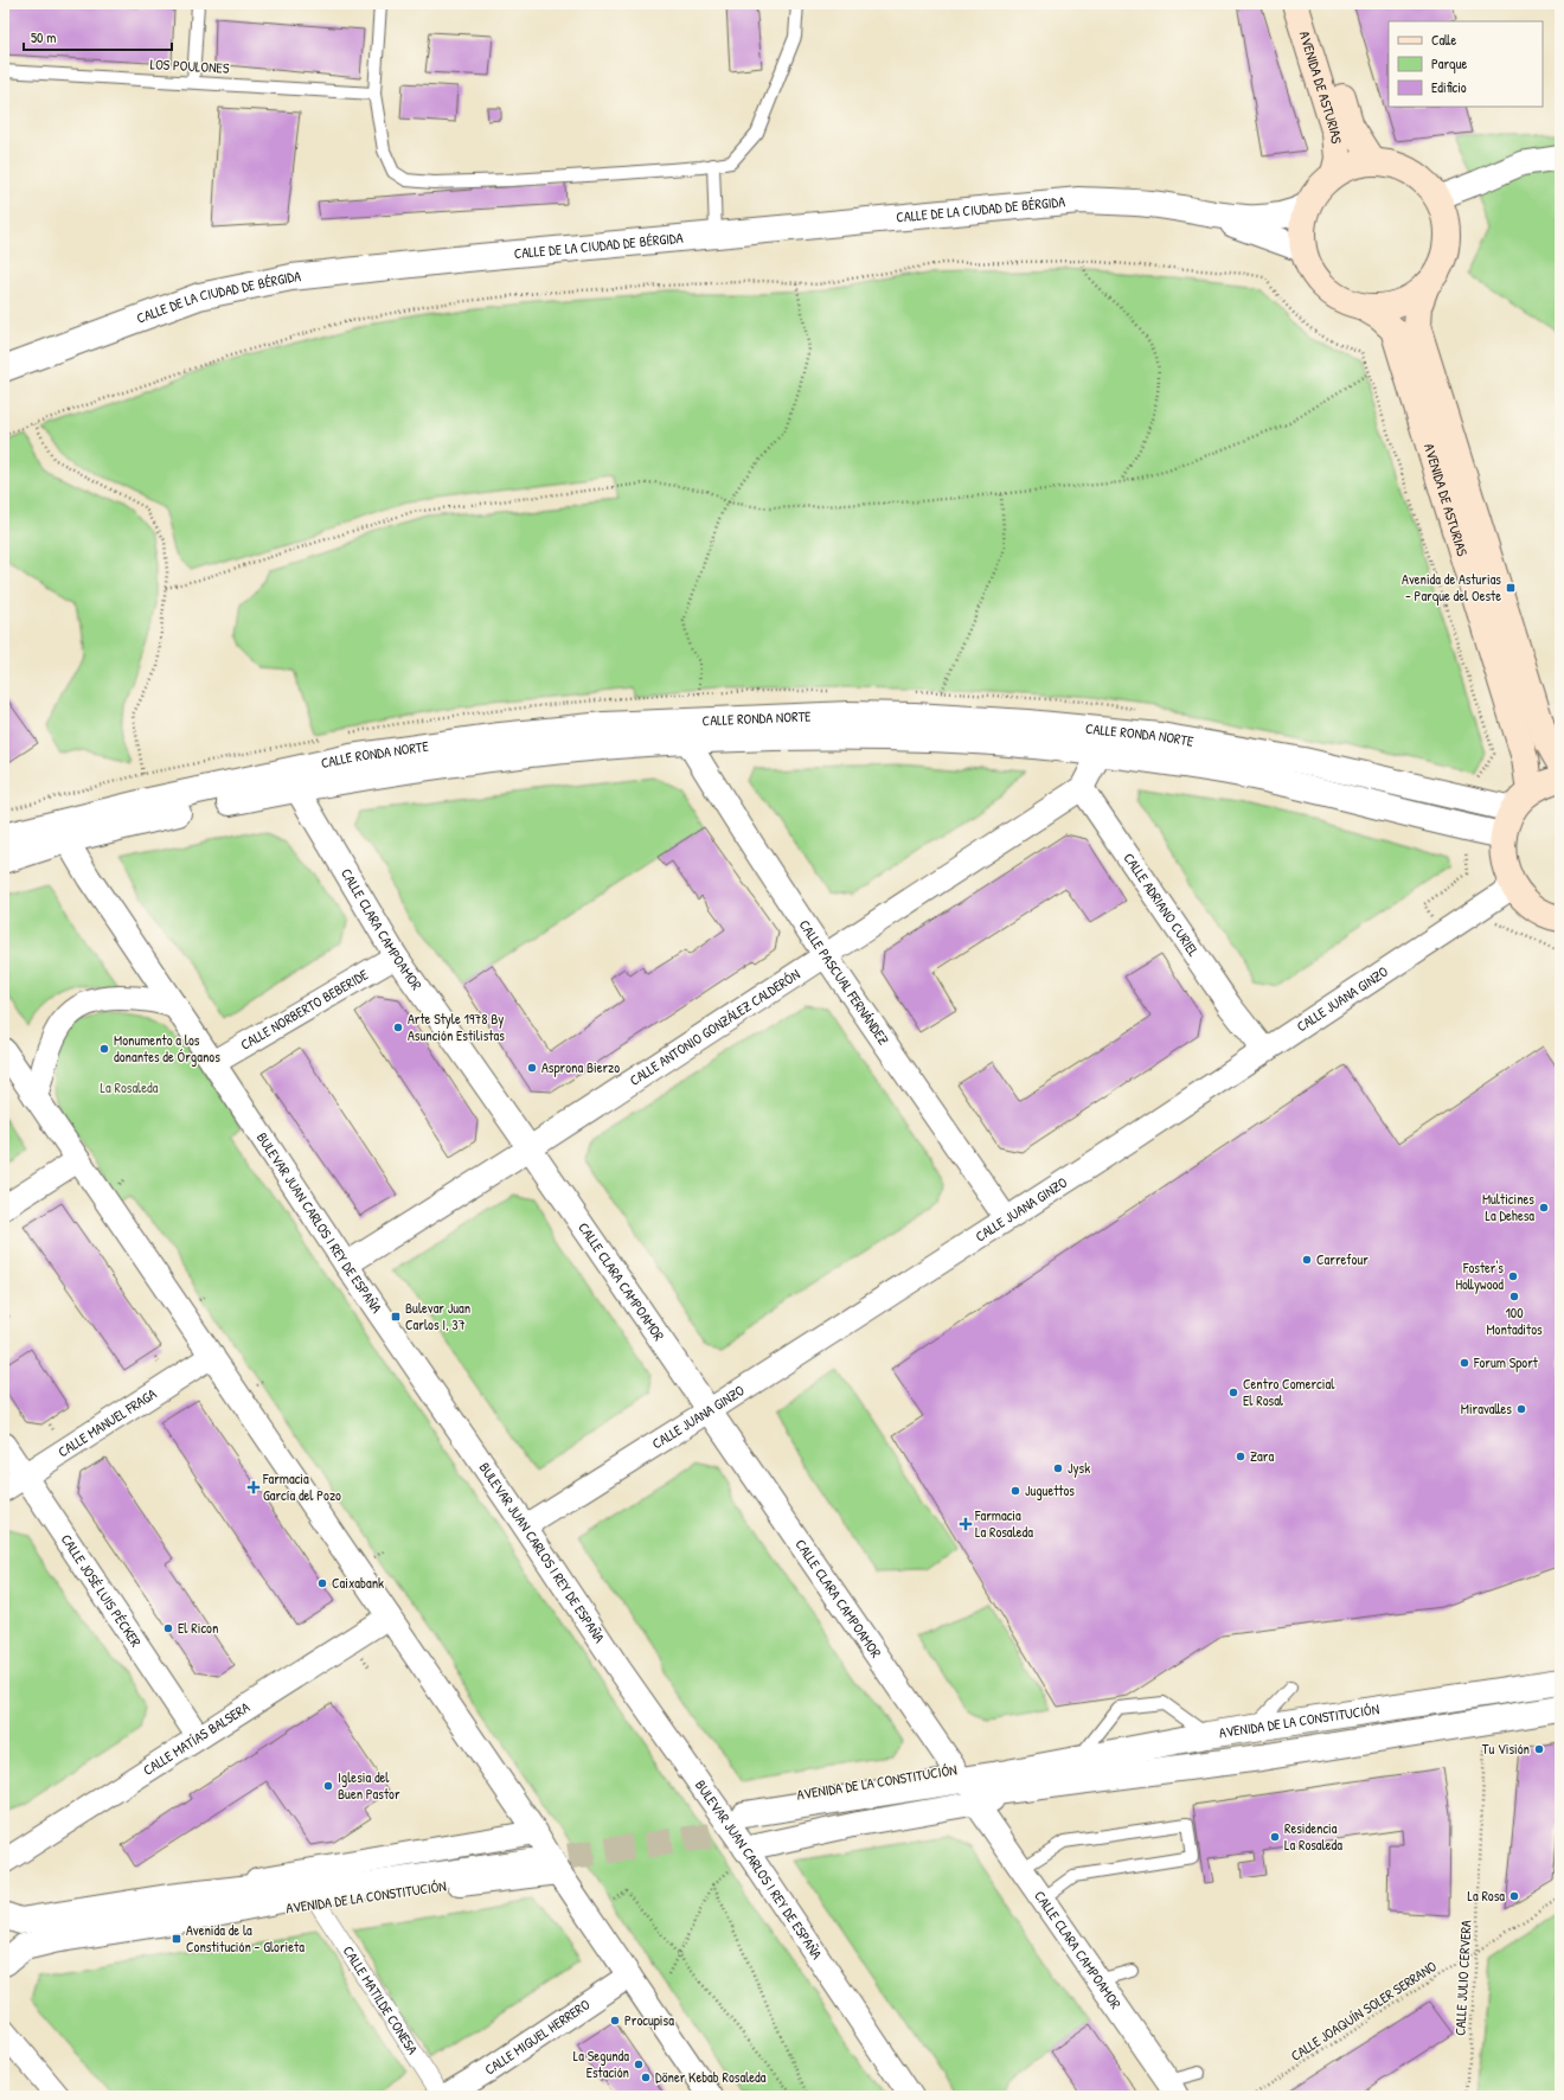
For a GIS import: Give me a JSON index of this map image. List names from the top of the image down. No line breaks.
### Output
{"streets":{"main road":["AVENIDA DE ASTURIAS"],"street":["CALLE DE LA CIUDAD DE BÉRGIDA","CALLE RONDA NORTE","CALLE ADRIANO CURIEL","CALLE CLARA CAMPOAMOR","CALLE PASCUAL FERNÁNDEZ","CALLE JUANA GINZO","CALLE NORBERTO BEBERIDE","CALLE ANTONIO GONZÁLEZ CALDERÓN","BULEVAR JUAN CARLOS I REY DE ESPAÑA","CALLE MANUEL FRAGA","CALLE JOSÉ LUIS PÉCKER","AVENIDA DE LA CONSTITUCIÓN","CALLE MATÍAS BALSERA","CALLE MATILDE CONESA","CALLE MIGUEL HERRERO"],"lane":["LOS POULONES"],"path":["CALLE JULIO CERVERA","CALLE JOAQUÍN SOLER SERRANO"]},"crossings":[["AVENIDA DE ASTURIAS","CALLE DE LA CIUDAD DE BÉRGIDA"],["AVENIDA DE ASTURIAS","CALLE RONDA NORTE"],["CALLE RONDA NORTE","CALLE CLARA CAMPOAMOR"],["CALLE RONDA NORTE","CALLE PASCUAL FERNÁNDEZ"],["CALLE RONDA NORTE","BULEVAR JUAN CARLOS I REY DE ESPAÑA"],["CALLE ADRIANO CURIEL","CALLE JUANA GINZO"],["CALLE ADRIANO CURIEL","CALLE ANTONIO GONZÁLEZ CALDERÓN"],["CALLE CLARA CAMPOAMOR","CALLE JUANA GINZO"],["CALLE CLARA CAMPOAMOR","CALLE NORBERTO BEBERIDE"],["CALLE CLARA CAMPOAMOR","CALLE ANTONIO GONZÁLEZ CALDERÓN"],["CALLE CLARA CAMPOAMOR","AVENIDA DE LA CONSTITUCIÓN"],["CALLE PASCUAL FERNÁNDEZ","CALLE JUANA GINZO"],["CALLE PASCUAL FERNÁNDEZ","CALLE ANTONIO GONZÁLEZ CALDERÓN"],["CALLE JUANA GINZO","BULEVAR JUAN CARLOS I REY DE ESPAÑA"],["CALLE NORBERTO BEBERIDE","BULEVAR JUAN CARLOS I REY DE ESPAÑA"],["CALLE ANTONIO GONZÁLEZ CALDERÓN","BULEVAR JUAN CARLOS I REY DE ESPAÑA"],["BULEVAR JUAN CARLOS I REY DE ESPAÑA","AVENIDA DE LA CONSTITUCIÓN"],["CALLE MANUEL FRAGA","CALLE JOSÉ LUIS PÉCKER"],["CALLE JOSÉ LUIS PÉCKER","CALLE MATÍAS BALSERA"],["AVENIDA DE LA CONSTITUCIÓN","CALLE JULIO CERVERA"],["AVENIDA DE LA CONSTITUCIÓN","CALLE MATILDE CONESA"],["CALLE JULIO CERVERA","CALLE JOAQUÍN SOLER SERRANO"],["CALLE MATILDE CONESA","CALLE MIGUEL HERRERO"]],"parks":["La Rosaleda"],"places":{"transit":["Avenida de Asturias - Parque del Oeste","Bulevar Juan Carlos I, 37","Avenida de la Constitución - Glorieta"],"other":["Arte Style 1978 By Asunción Estilistas","Monumento a los donantes de Órganos","Asprona Bierzo","Multicines La Dehesa","Carrefour","Foster's Hollywood","100 Montaditos","Forum Sport","Centro Comercial El Rosal","Miravalles","Zara","Jysk","Juguettos","Caixabank","El Ricon","Tu Visión","Iglesia del Buen Pastor","Residencia La Rosaleda","La Rosa","Procupisa","La Segunda Estación","Döner Kebab Rosaleda"],"health":["Farmacia García del Pozo","Farmacia La Rosaleda"]},"legend":["Calle","Parque","Edificio"],"scale_bar":"50 m"}
